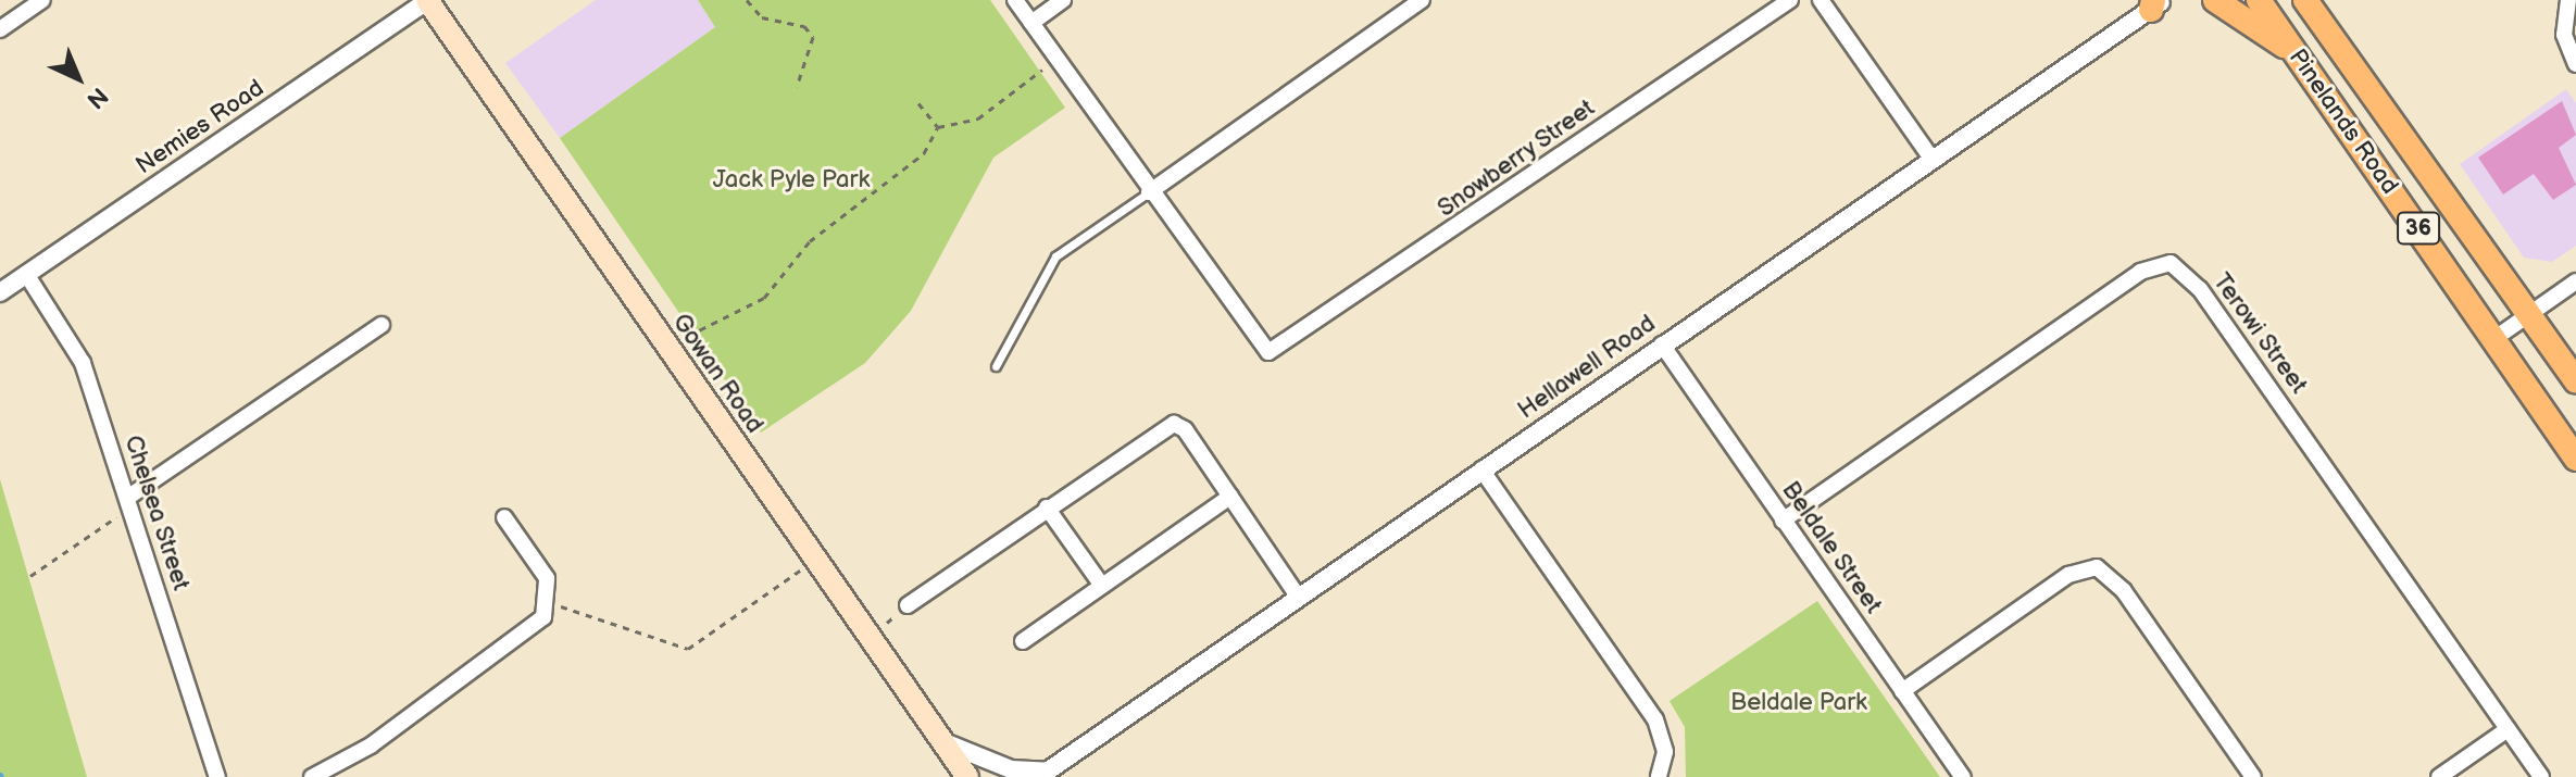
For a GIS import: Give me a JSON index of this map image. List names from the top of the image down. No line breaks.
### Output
{"streets":{"main road":["Pinelands Road","36","Gowan Road"],"street":["Nemies Road","Snowberry Street","Terowi Street","Hellawell Road","Chelsea Street","Beldale Street"]},"crossings":[["Nemies Road","Gowan Road"],["Nemies Road","Chelsea Street"],["Terowi Street","Beldale Street"],["Hellawell Road","Beldale Street"]],"parks":["Jack Pyle Park","Beldale Park"],"north":"bottom right"}
